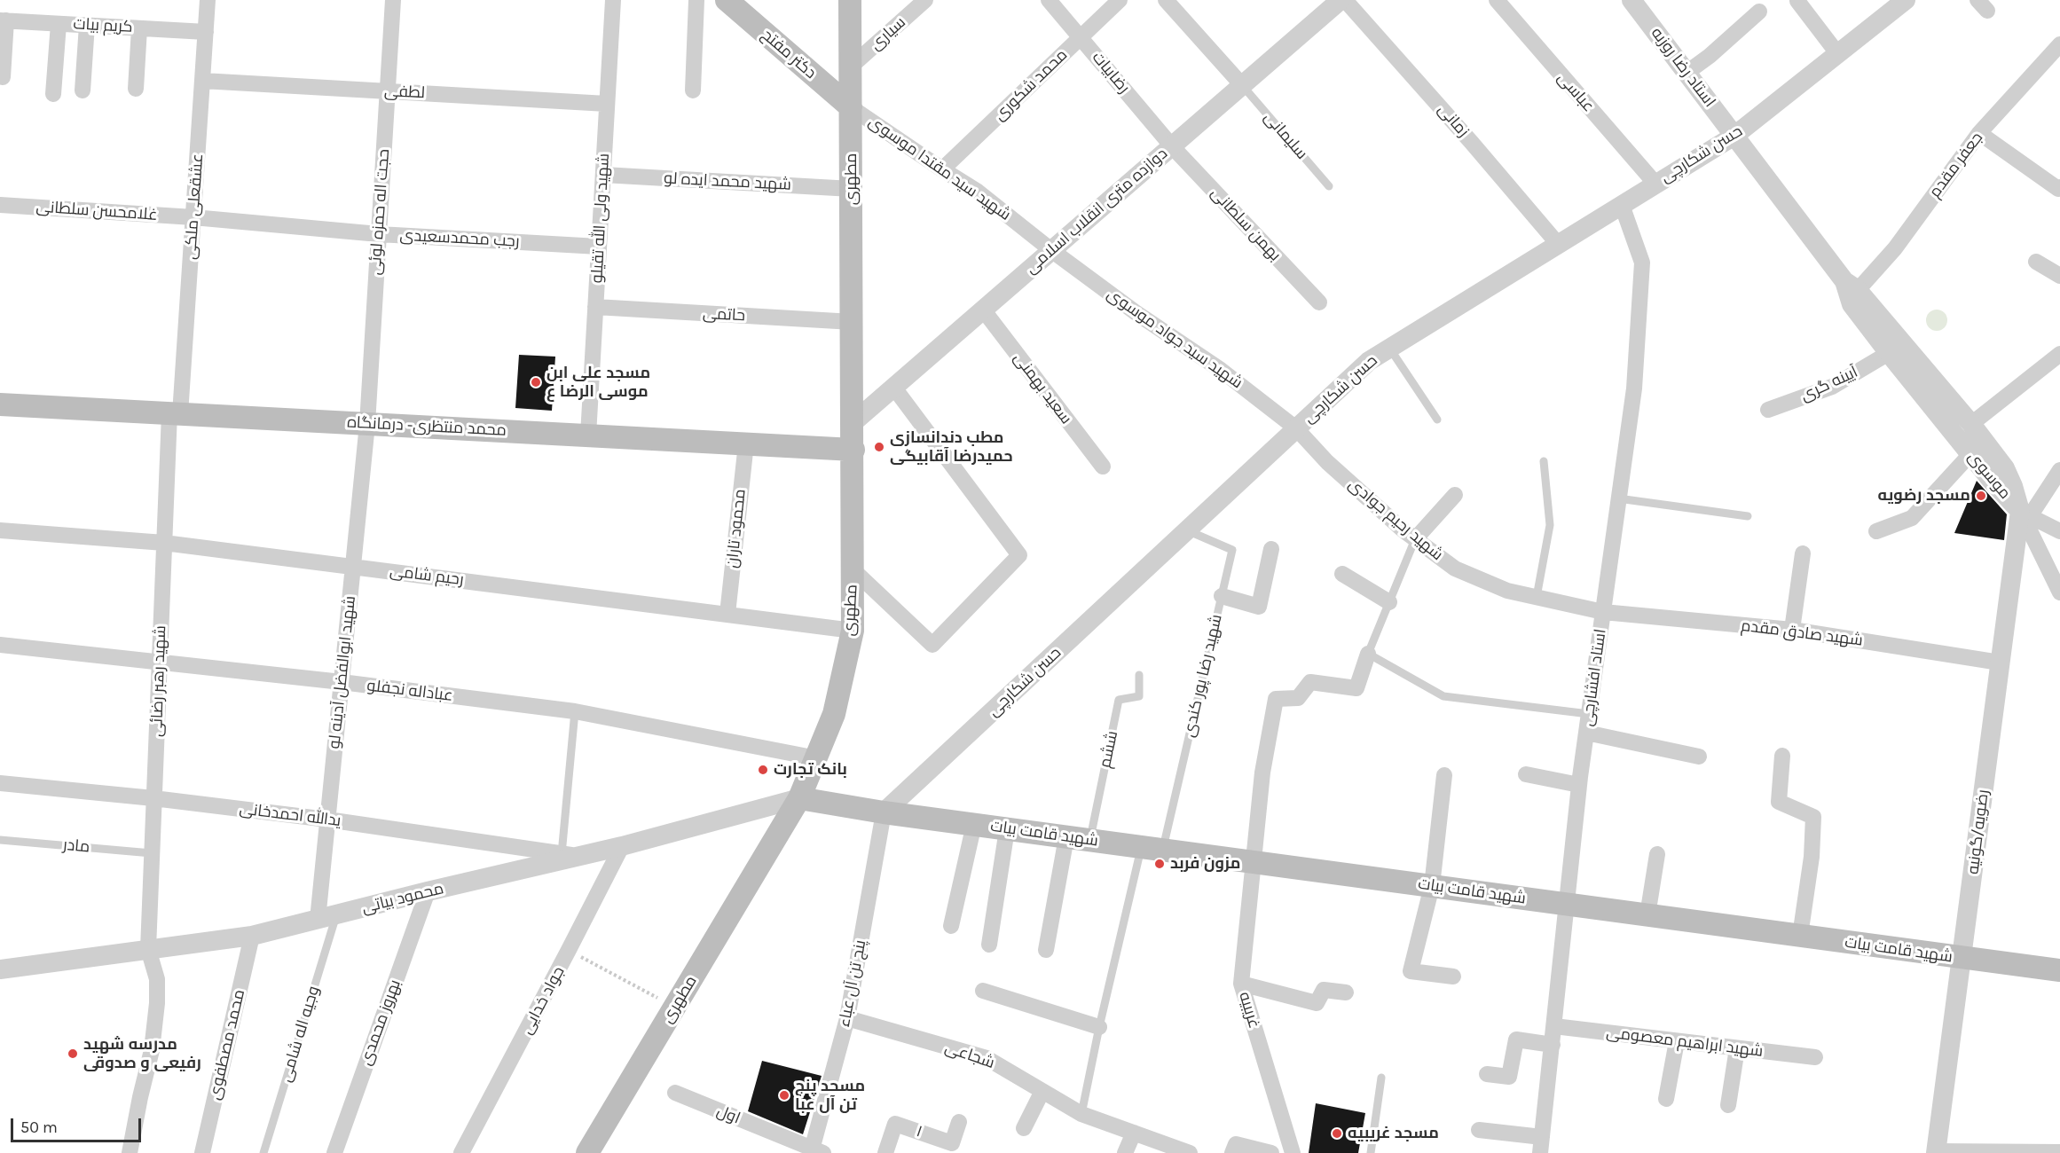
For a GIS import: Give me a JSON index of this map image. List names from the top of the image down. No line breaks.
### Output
{"streets":{"main road":["دکتر مفتح","مطهری","محمد منتظری- درمانگاه","شهید قامت بیات"],"street":["کریم بیات","سیاری","استاد رضا روزبه","رضابیات","محمد شکوری","لطفی","عباسی","زمانی","حسن شکارچی","جعفر مقدم","شهید سید مقتدا موسوی","شهید محمد ایده لو","عشقعلی ملکی","غلامحسن سلطانی","دوازده متری انقلاب اسلامی","حجت اله حمزه لوئی","شهید ولی الله تقیلو","بهمن سلطانی","رجب محمدسعیدی","حاتمی","شهید سید جواد موسوی","آیینه گری","سعید بهمنی","موسوی","شهید رحیم جوادی","محمود تاران","رحیم شامی","شهید صادق مقدم","شهید ابوالفضل آدینه لو","استاد افشارچی","شهید رهبر رضائی","عباداله نجفلو","یدالله احمدخانی","رضویه/گونیه","محمود بیاتی","پنج تن آل عباء","جواد خدایی","غریبیه","بهروز محمدی","شهید ابراهیم معصومی","محمد مصطفوی","شجاعی","اول","۱"],"lane":["سلیمانی","شهید رضا پور کندی","ششم","مادر","وجیه اله شامی"]},"crossings":[["کریم بیات","عشقعلی ملکی"],["سیاری","مطهری"],["دکتر مفتح","شهید سید مقتدا موسوی"],["دکتر مفتح","مطهری"],["استاد رضا روزبه","حسن شکارچی"],["استاد رضا روزبه","موسوی"],["رضابیات","محمد شکوری"],["رضابیات","دوازده متری انقلاب اسلامی"],["رضابیات","بهمن سلطانی"],["محمد شکوری","شهید سید مقتدا موسوی"],["لطفی","عشقعلی ملکی"],["لطفی","حجت اله حمزه لوئی"],["لطفی","شهید ولی الله تقیلو"],["عباسی","حسن شکارچی"],["زمانی","حسن شکارچی"],["سلیمانی","دوازده متری انقلاب اسلامی"],["حسن شکارچی","شهید سید جواد موسوی"],["حسن شکارچی","موسوی"],["حسن شکارچی","شهید رحیم جوادی"],["حسن شکارچی","شهید رضا پور کندی"],["حسن شکارچی","استاد افشارچی"],["حسن شکارچی","شهید قامت بیات"],["حسن شکارچی","پنج تن آل عباء"],["جعفر مقدم","موسوی"],["شهید سید مقتدا موسوی","مطهری"],["شهید سید مقتدا موسوی","دوازده متری انقلاب اسلامی"],["شهید سید مقتدا موسوی","شهید سید جواد موسوی"],["مطهری","شهید محمد ایده لو"],["مطهری","دوازده متری انقلاب اسلامی"],["مطهری","حاتمی"],["مطهری","محمد منتظری- درمانگاه"],["مطهری","رحیم شامی"],["مطهری","عباداله نجفلو"],["مطهری","شهید قامت بیات"],["مطهری","محمود بیاتی"],["شهید محمد ایده لو","شهید ولی الله تقیلو"],["عشقعلی ملکی","غلامحسن سلطانی"],["عشقعلی ملکی","رجب محمدسعیدی"],["عشقعلی ملکی","محمد منتظری- درمانگاه"],["عشقعلی ملکی","شهید رهبر رضائی"],["غلامحسن سلطانی","رجب محمدسعیدی"],["دوازده متری انقلاب اسلامی","بهمن سلطانی"],["دوازده متری انقلاب اسلامی","شهید سید جواد موسوی"],["دوازده متری انقلاب اسلامی","سعید بهمنی"],["حجت اله حمزه لوئی","رجب محمدسعیدی"],["حجت اله حمزه لوئی","محمد منتظری- درمانگاه"],["حجت اله حمزه لوئی","شهید ابوالفضل آدینه لو"],["شهید ولی الله تقیلو","رجب محمدسعیدی"],["شهید ولی الله تقیلو","حاتمی"],["شهید ولی الله تقیلو","محمد منتظری- درمانگاه"],["شهید سید جواد موسوی","شهید رحیم جوادی"],["آیینه گری","موسوی"],["محمد منتظری- درمانگاه","محمود تاران"],["محمد منتظری- درمانگاه","شهید ابوالفضل آدینه لو"],["محمد منتظری- درمانگاه","شهید رهبر رضائی"],["موسوی","رضویه/گونیه"],["شهید رحیم جوادی","شهید صادق مقدم"],["شهید رحیم جوادی","استاد افشارچی"],["محمود تاران","رحیم شامی"],["رحیم شامی","شهید ابوالفضل آدینه لو"],["رحیم شامی","شهید رهبر رضائی"],["شهید صادق مقدم","استاد افشارچی"],["شهید صادق مقدم","رضویه/گونیه"],["شهید ابوالفضل آدینه لو","عباداله نجفلو"],["شهید ابوالفضل آدینه لو","یدالله احمدخانی"],["شهید ابوالفضل آدینه لو","محمود بیاتی"],["شهید ابوالفضل آدینه لو","وجیه اله شامی"],["شهید رضا پور کندی","شهید قامت بیات"],["شهید رضا پور کندی","شجاعی"],["استاد افشارچی","شهید قامت بیات"],["استاد افشارچی","شهید ابراهیم معصومی"],["شهید رهبر رضائی","عباداله نجفلو"],["شهید رهبر رضائی","یدالله احمدخانی"],["شهید رهبر رضائی","مادر"],["شهید رهبر رضائی","محمود بیاتی"],["ششم","شهید قامت بیات"],["یدالله احمدخانی","محمود بیاتی"],["رضویه/گونیه","شهید قامت بیات"],["شهید قامت بیات","محمود بیاتی"],["شهید قامت بیات","پنج تن آل عباء"],["شهید قامت بیات","غریبیه"],["محمود بیاتی","جواد خدایی"],["محمود بیاتی","بهروز محمدی"],["محمود بیاتی","وجیه اله شامی"],["محمود بیاتی","محمد مصطفوی"],["پنج تن آل عباء","شجاعی"],["پنج تن آل عباء","اول"]],"places":["مسجد علی ابن موسی الرضا ع","مطب دندانسازی حمیدرضا آقابیگی","مسجد رضویه","بانک تجارت","مزون فربد","مدرسه شهید رفیعی و صدوقی","مسجد پنج تن آل عبا","مسجد غریبیه"],"scale_bar":"50 m"}
